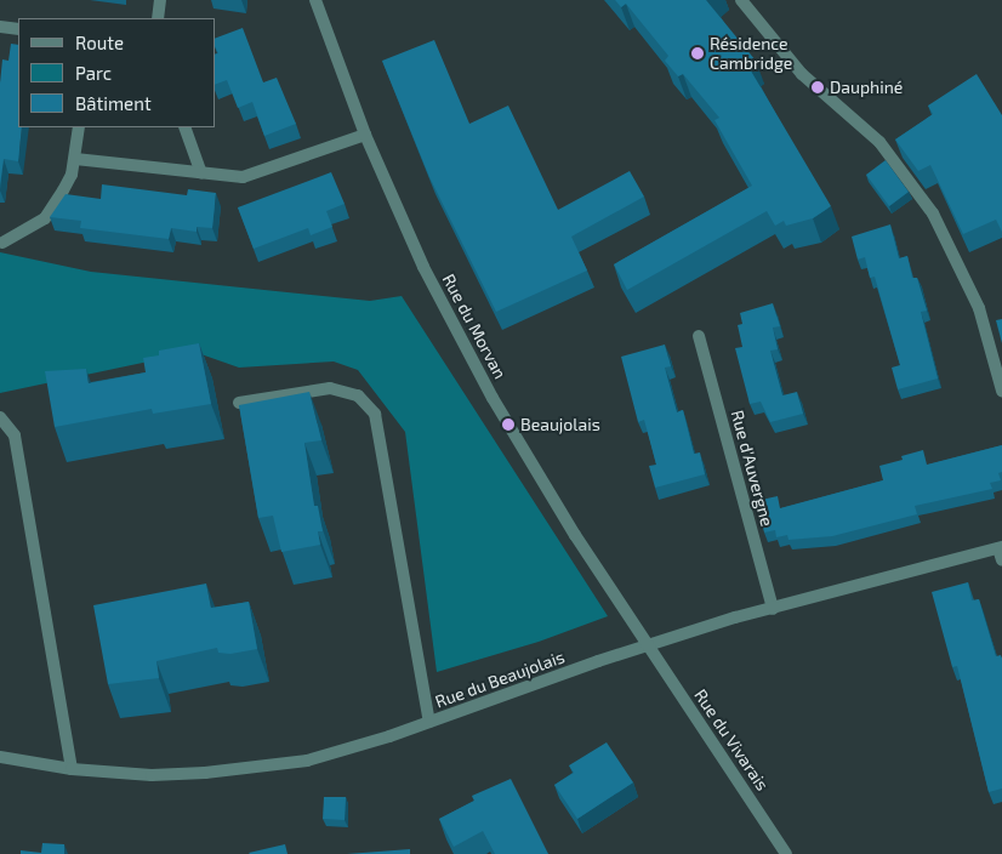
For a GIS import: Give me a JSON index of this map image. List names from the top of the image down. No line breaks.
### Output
{"streets":{"street":["Rue du Morvan","Rue d'Auvergne","Rue du Beaujolais","Rue du Vivarais"]},"crossings":[["Rue du Morvan","Rue du Beaujolais"],["Rue du Morvan","Rue du Vivarais"],["Rue d'Auvergne","Rue du Beaujolais"],["Rue du Beaujolais","Rue du Vivarais"]],"places":["Résidence Cambridge","Dauphiné","Beaujolais"],"legend":["Route","Parc","Bâtiment"]}
